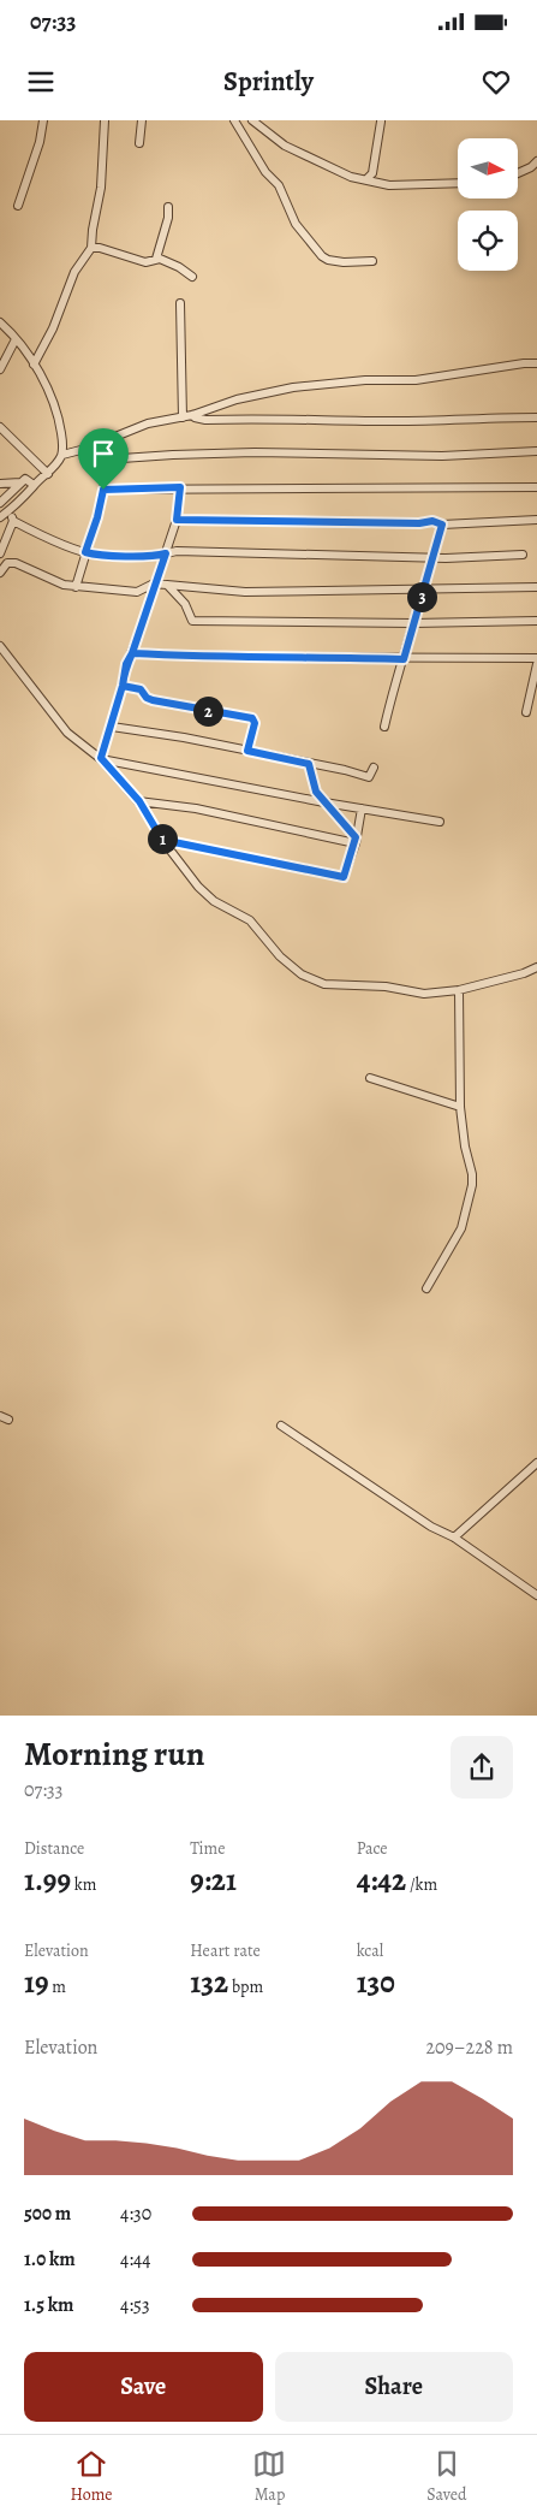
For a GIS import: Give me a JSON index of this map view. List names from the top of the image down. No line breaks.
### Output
{"north":"right","page":{"status":"07:33","header":"Sprintly","pins":["3","2","1"],"heading":["Morning run","07:33"],"stats":[["Distance","1.99 km"],["Time","9:21"],["Pace","4:42 /km"],["Elevation","19 m"],["Heart rate","132 bpm"],["kcal","130"]],"chart":["Elevation","209–228 m"],"list":[{"name":"500 m","note":"4:30"},{"name":"1.0 km","note":"4:44"},{"name":"1.5 km","note":"4:53"}],"buttons":["Save","Share"],"tabs":["Home","Map","Saved"]}}
